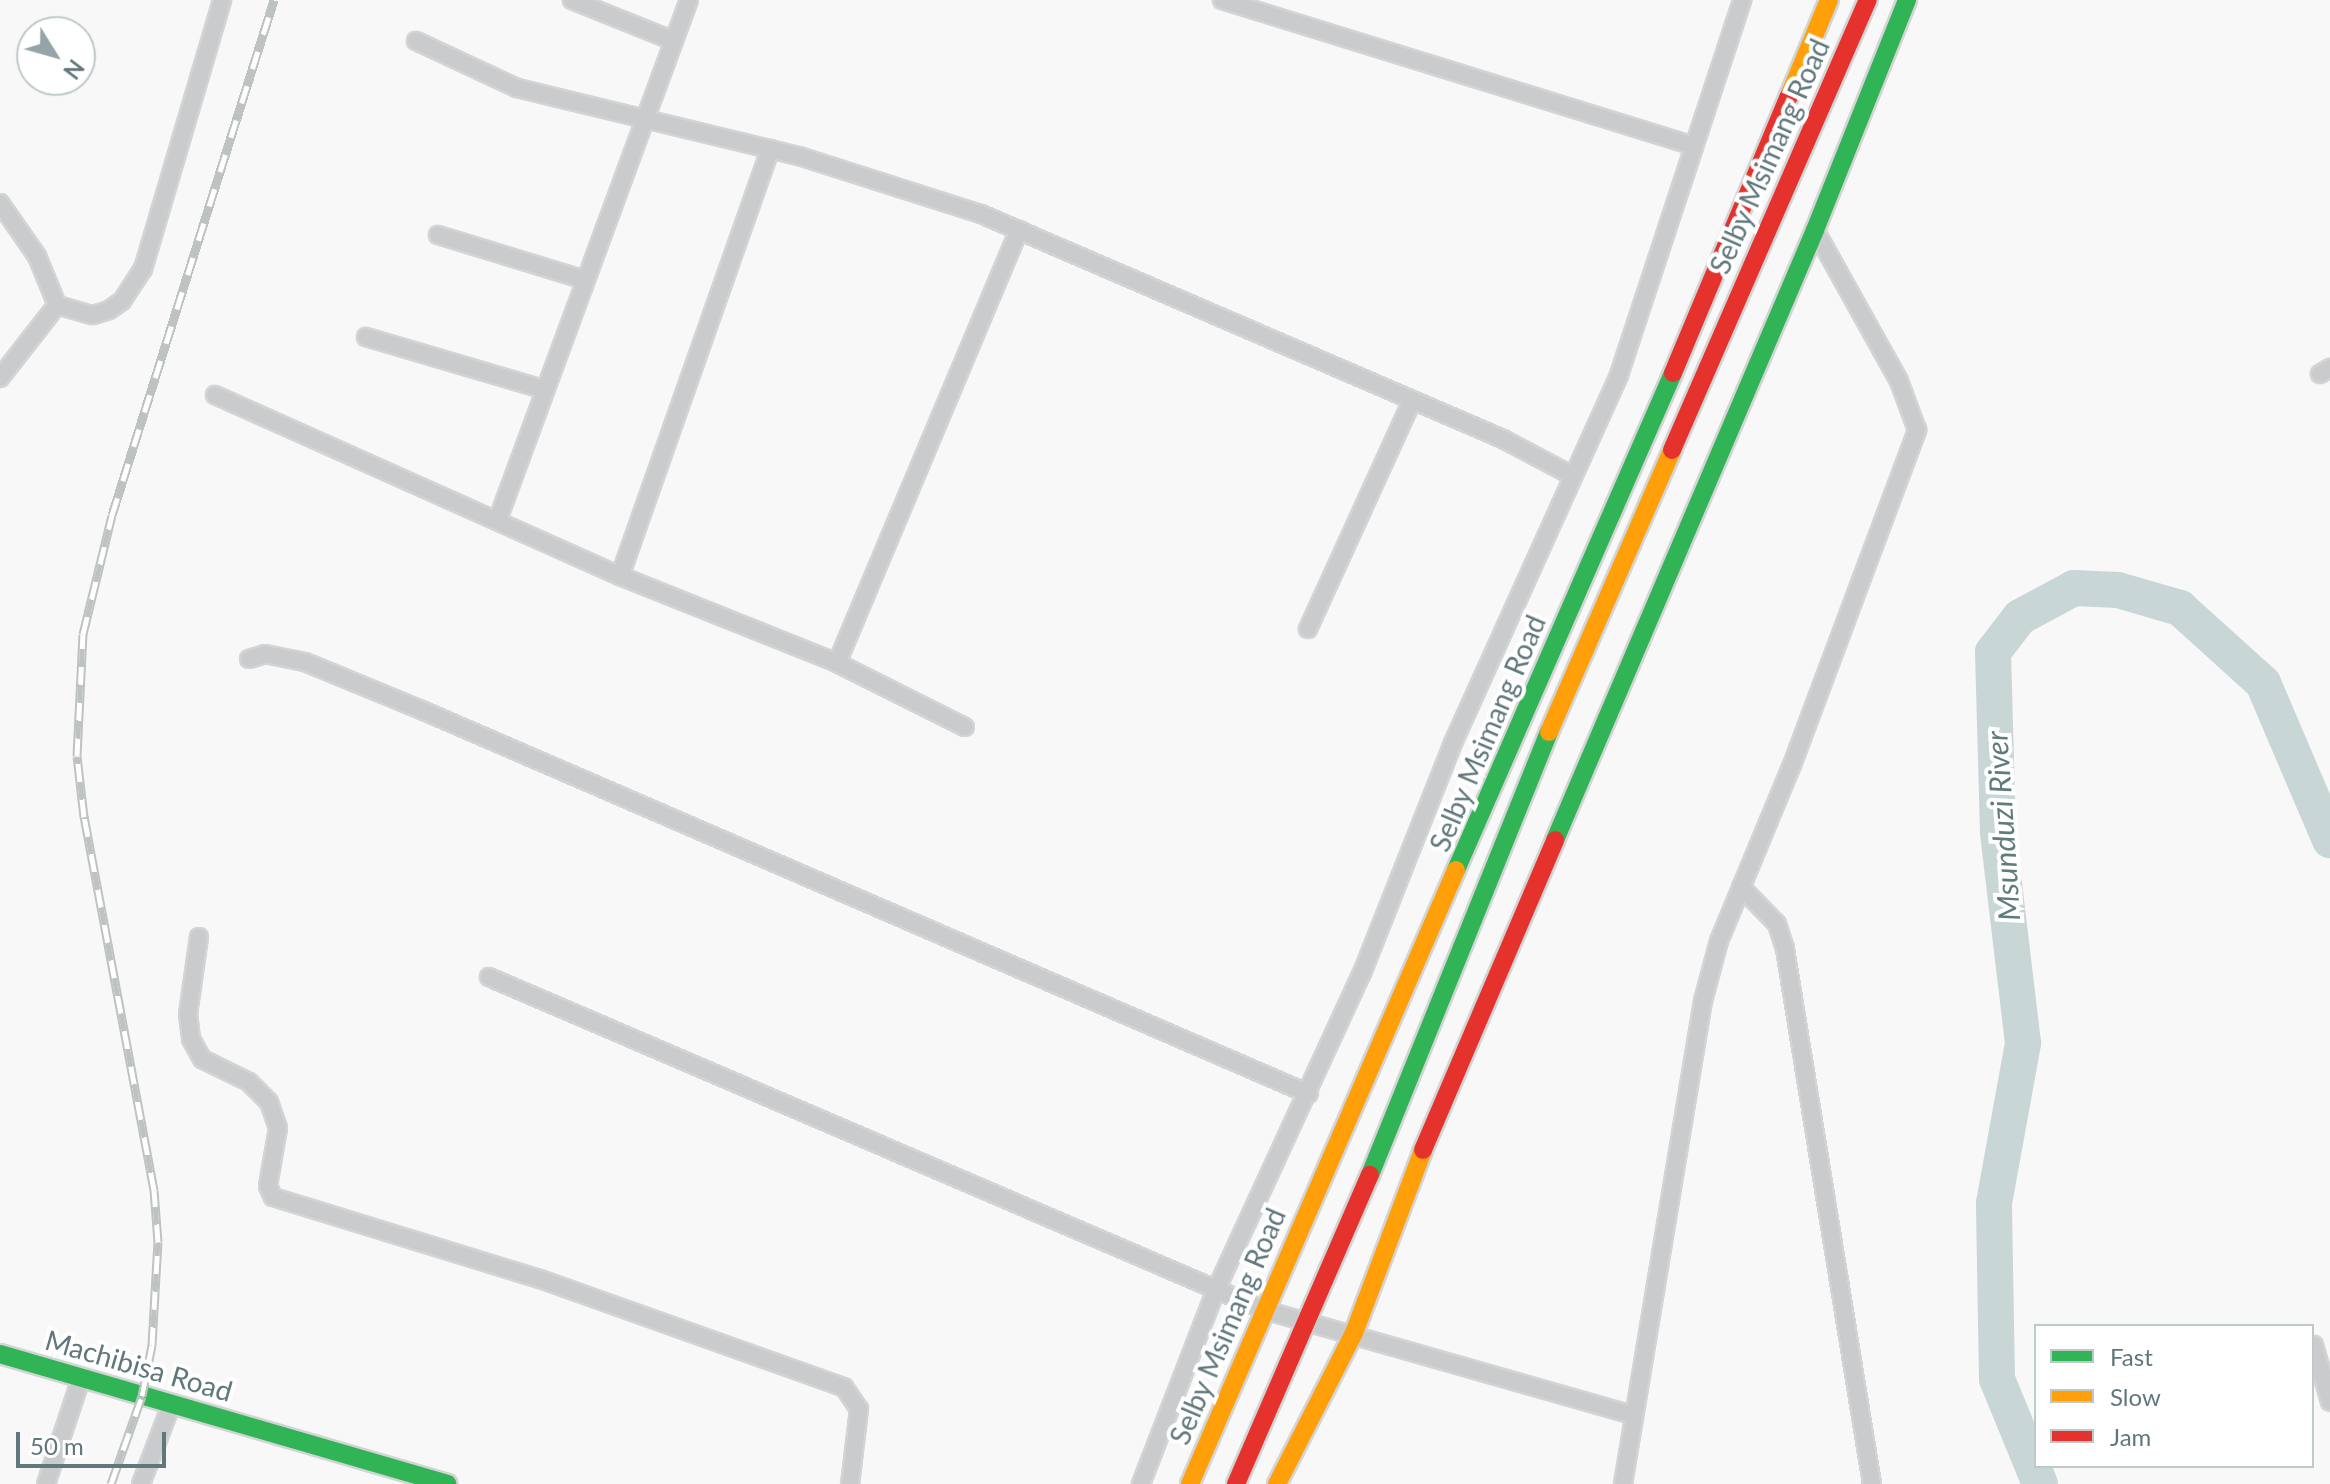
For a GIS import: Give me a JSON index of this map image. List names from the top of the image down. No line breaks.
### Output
{"streets":{"main road":["Selby Msimang Road","Machibisa Road"]},"water":["Msunduzi River"],"legend":["Fast","Slow","Jam"],"scale_bar":"50 m","north":"bottom right"}
